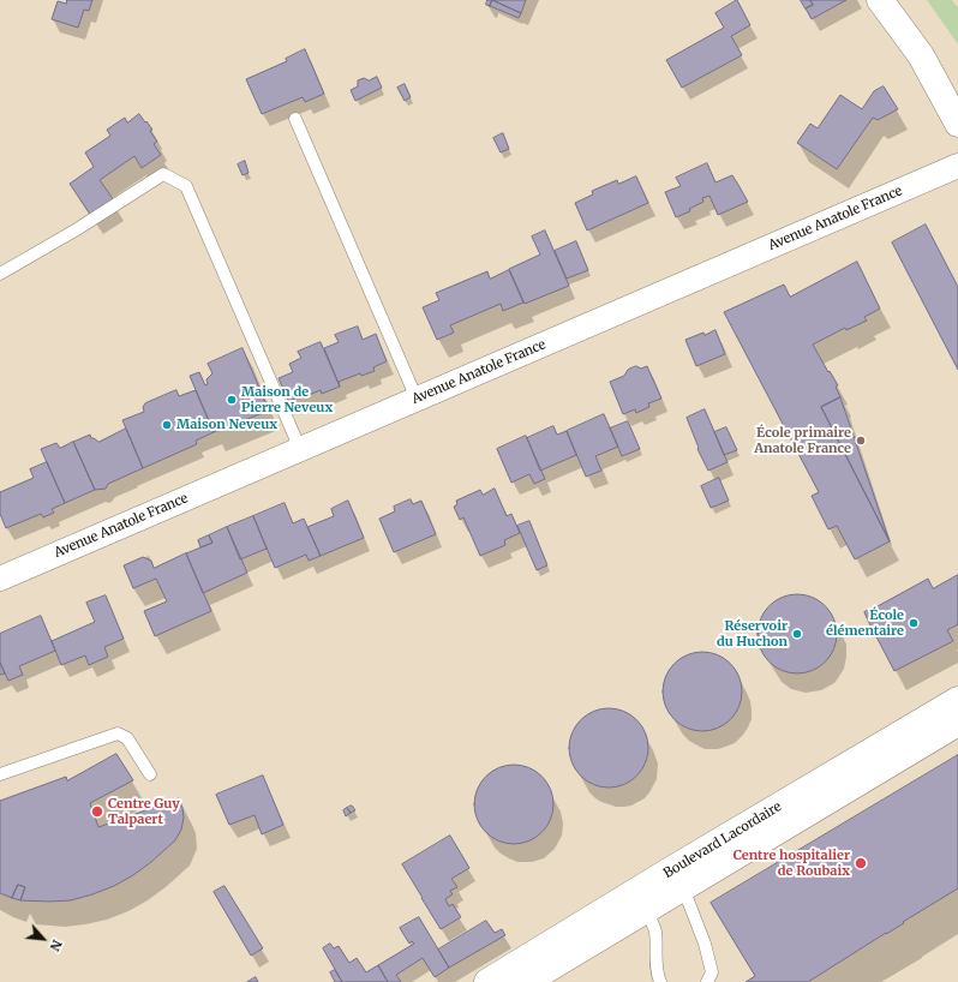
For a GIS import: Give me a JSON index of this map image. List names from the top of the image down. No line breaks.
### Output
{"streets":{"street":["Avenue Anatole France","Boulevard Lacordaire"]},"places":["Maison de Pierre Neveux","Maison Neveux","École primaire Anatole France","École élémentaire","Réservoir du Huchon","Centre Guy Talpaert","Centre hospitalier de Roubaix"],"north":"bottom right"}
